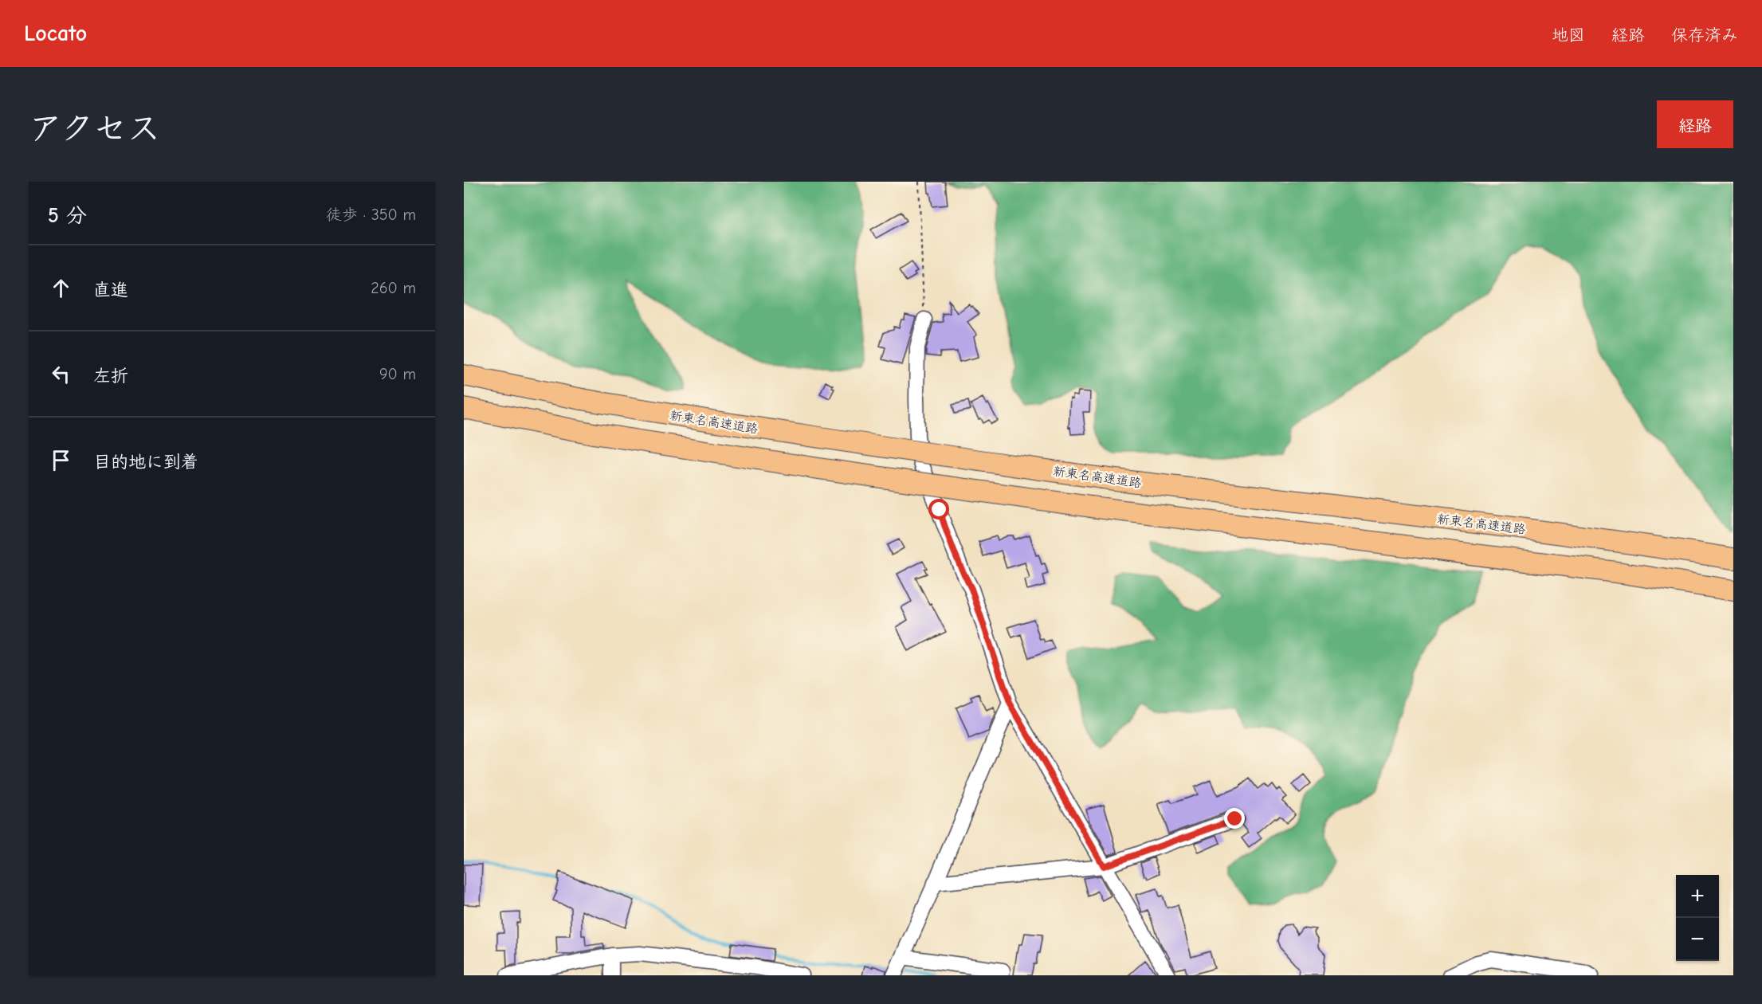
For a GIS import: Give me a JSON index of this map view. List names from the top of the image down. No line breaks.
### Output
{"streets":{"highway":["新東名高速道路"]},"page":{"header":"Locato","nav":["地図","経路","保存済み"],"title":"アクセス","buttons":"経路","heading":["5 分","徒歩 · 350 m"],"list":[["直進","260 m"],["左折","90 m"],"目的地に到着"],"map_buttons":["+","−"]}}
